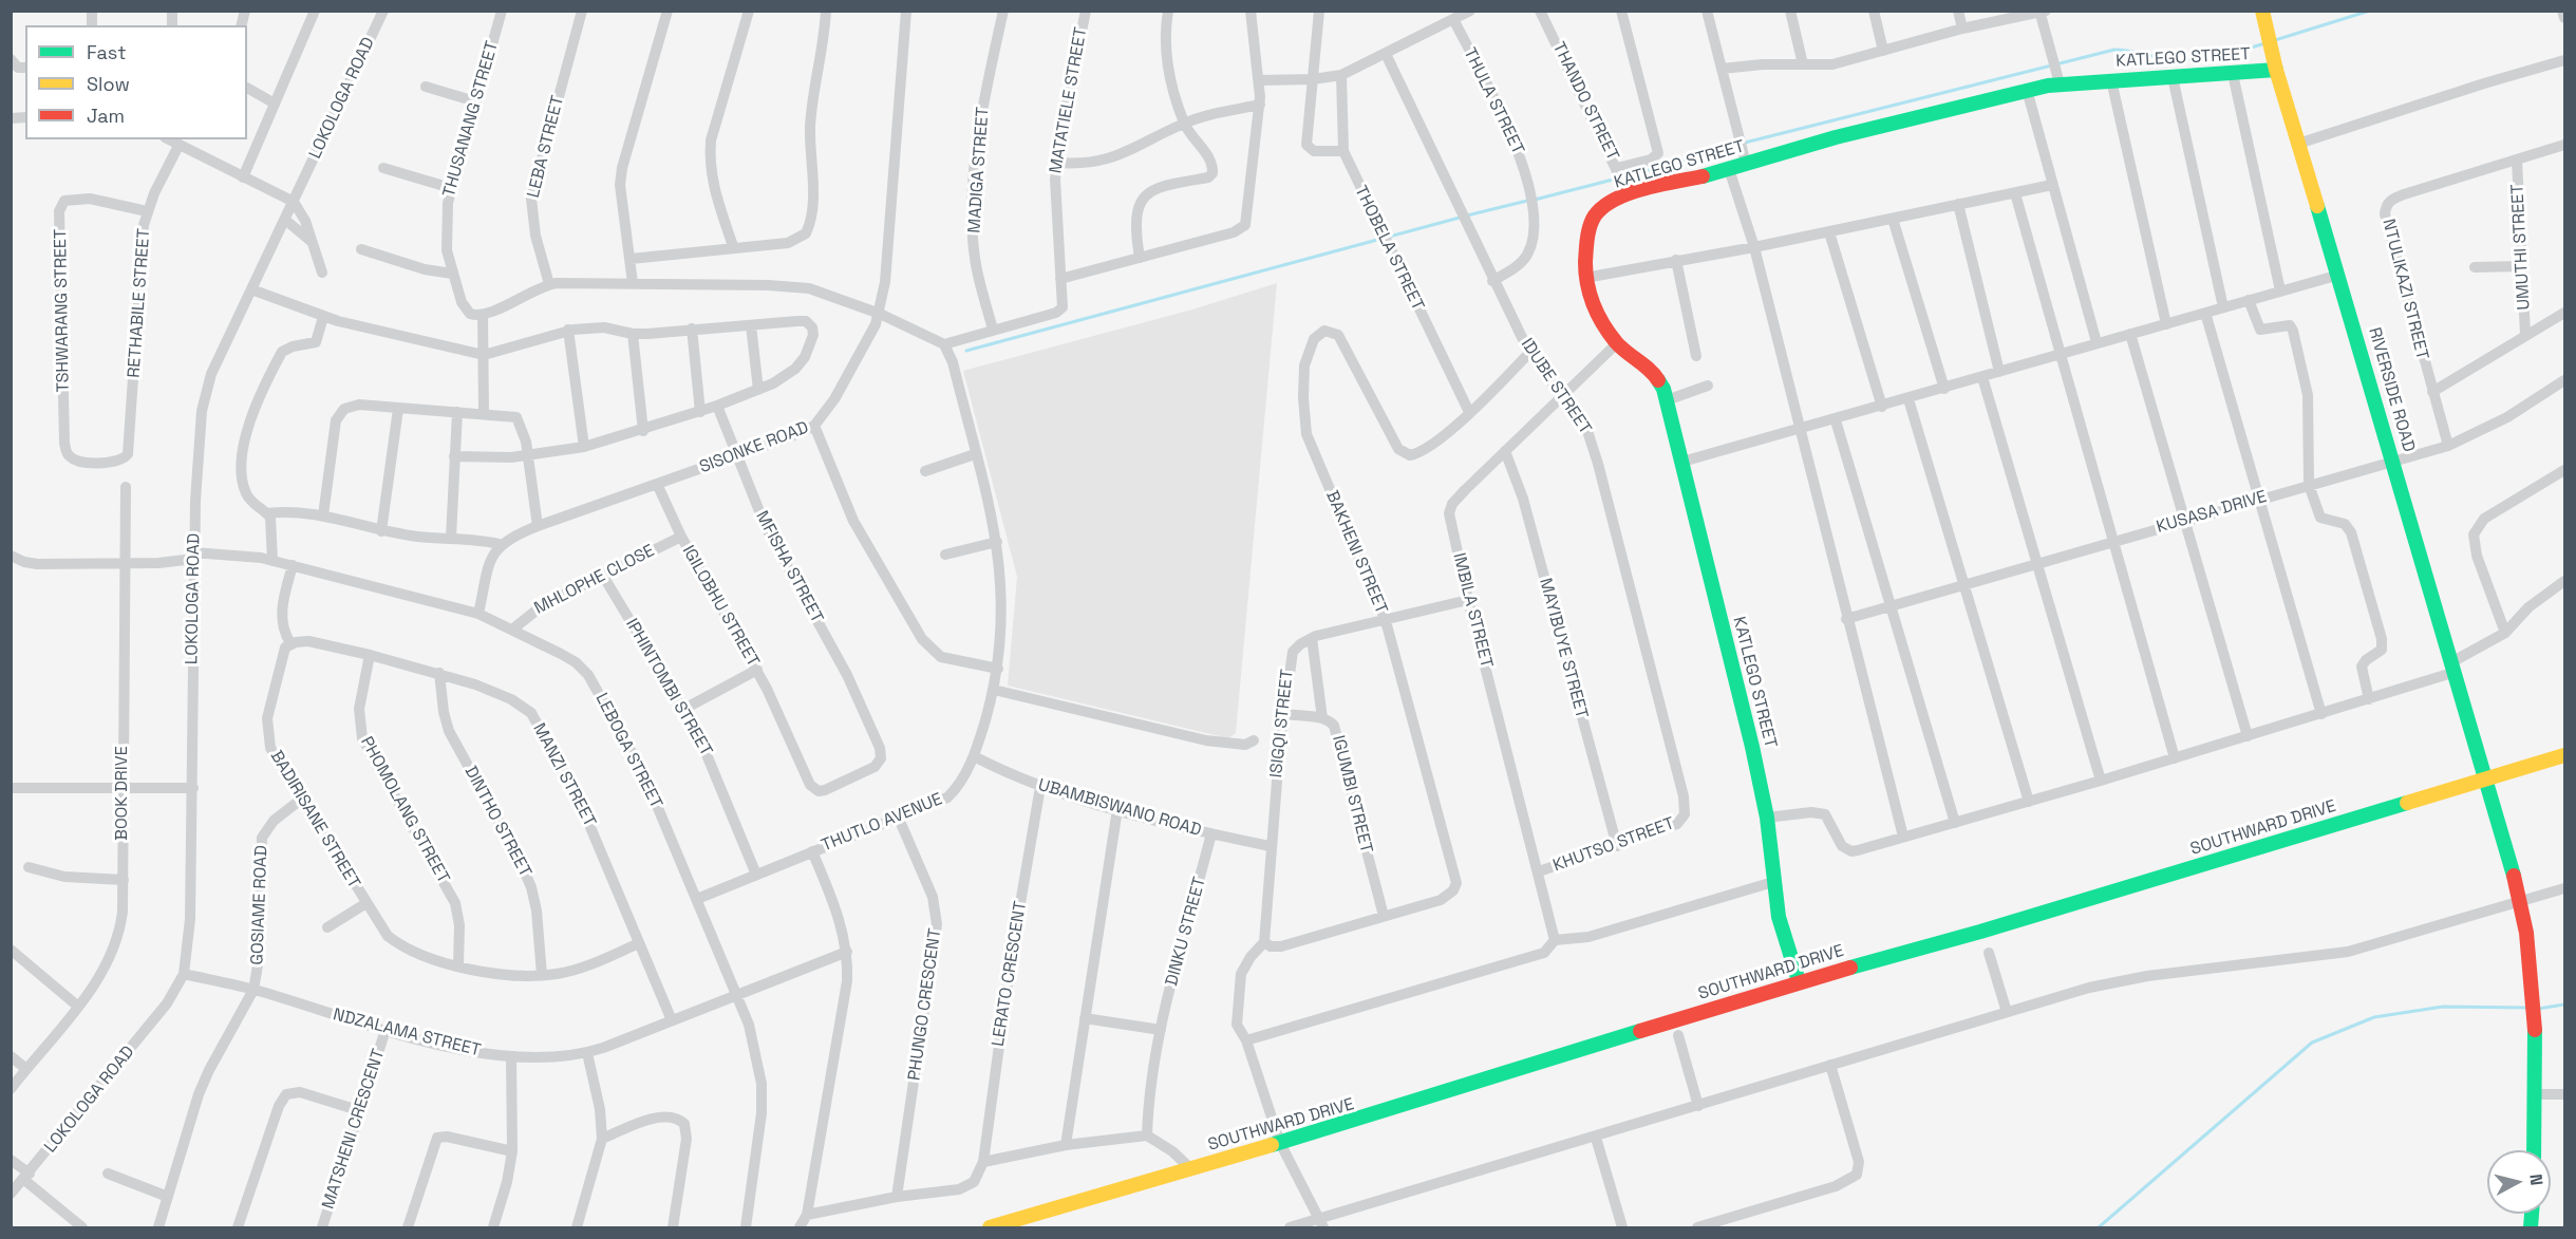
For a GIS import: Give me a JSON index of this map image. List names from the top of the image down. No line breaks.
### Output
{"streets":{"street":["KATLEGO STREET","LOKOLOGA ROAD","MATATIELE STREET","THULA STREET","THANDO STREET","THUSANANG STREET","LEBA STREET","MADIGA STREET","UMUTHI STREET","THOBELA STREET","NTULIKAZI STREET","RETHABILE STREET","TSHWARANG STREET","IDUBE STREET","RIVERSIDE ROAD","SISONKE ROAD","KUSASA DRIVE","BAKHENI STREET","MFISHA STREET","MHLOPHE CLOSE","IGILOBHU STREET","IMBILA STREET","MAYIBUYE STREET","IPHINTOMBI STREET","ISIGQI STREET","LEBOGA STREET","MANZI STREET","BOOK DRIVE","IGUMBI STREET","UBAMBISWANO ROAD","PHOMOLANG STREET","BADIRISANE STREET","DINTHO STREET","THUTLO AVENUE","SOUTHWARD DRIVE","KHUTSO STREET","GOSIAME ROAD","DINKU STREET","LERATO CRESCENT","PHUNGO CRESCENT","NDZALAMA STREET","MATSHENI CRESCENT"]},"crossings":[["KATLEGO STREET","THANDO STREET"],["KATLEGO STREET","RIVERSIDE ROAD"],["KATLEGO STREET","IMBILA STREET"],["KATLEGO STREET","SOUTHWARD DRIVE"],["LOKOLOGA ROAD","LEBOGA STREET"],["LOKOLOGA ROAD","NDZALAMA STREET"],["MATATIELE STREET","MADIGA STREET"],["THULA STREET","IDUBE STREET"],["UMUTHI STREET","NTULIKAZI STREET"],["THOBELA STREET","BAKHENI STREET"],["NTULIKAZI STREET","KUSASA DRIVE"],["RETHABILE STREET","TSHWARANG STREET"],["IDUBE STREET","BAKHENI STREET"],["IDUBE STREET","IMBILA STREET"],["IDUBE STREET","KHUTSO STREET"],["RIVERSIDE ROAD","KUSASA DRIVE"],["RIVERSIDE ROAD","SOUTHWARD DRIVE"],["SISONKE ROAD","MFISHA STREET"],["SISONKE ROAD","IGILOBHU STREET"],["BAKHENI STREET","ISIGQI STREET"],["BAKHENI STREET","IGUMBI STREET"],["MFISHA STREET","IGILOBHU STREET"],["MHLOPHE CLOSE","IGILOBHU STREET"],["MHLOPHE CLOSE","IPHINTOMBI STREET"],["MHLOPHE CLOSE","LEBOGA STREET"],["IMBILA STREET","MAYIBUYE STREET"],["IMBILA STREET","KHUTSO STREET"],["MAYIBUYE STREET","KHUTSO STREET"],["IPHINTOMBI STREET","THUTLO AVENUE"],["ISIGQI STREET","IGUMBI STREET"],["ISIGQI STREET","UBAMBISWANO ROAD"],["LEBOGA STREET","BOOK DRIVE"],["LEBOGA STREET","THUTLO AVENUE"],["LEBOGA STREET","NDZALAMA STREET"],["MANZI STREET","PHOMOLANG STREET"],["MANZI STREET","BADIRISANE STREET"],["MANZI STREET","DINTHO STREET"],["MANZI STREET","NDZALAMA STREET"],["UBAMBISWANO ROAD","THUTLO AVENUE"],["UBAMBISWANO ROAD","DINKU STREET"],["UBAMBISWANO ROAD","LERATO CRESCENT"],["PHOMOLANG STREET","BADIRISANE STREET"],["BADIRISANE STREET","DINTHO STREET"],["BADIRISANE STREET","GOSIAME ROAD"],["THUTLO AVENUE","PHUNGO CRESCENT"],["GOSIAME ROAD","NDZALAMA STREET"],["NDZALAMA STREET","MATSHENI CRESCENT"]],"legend":["Fast","Slow","Jam"],"north":"right"}
